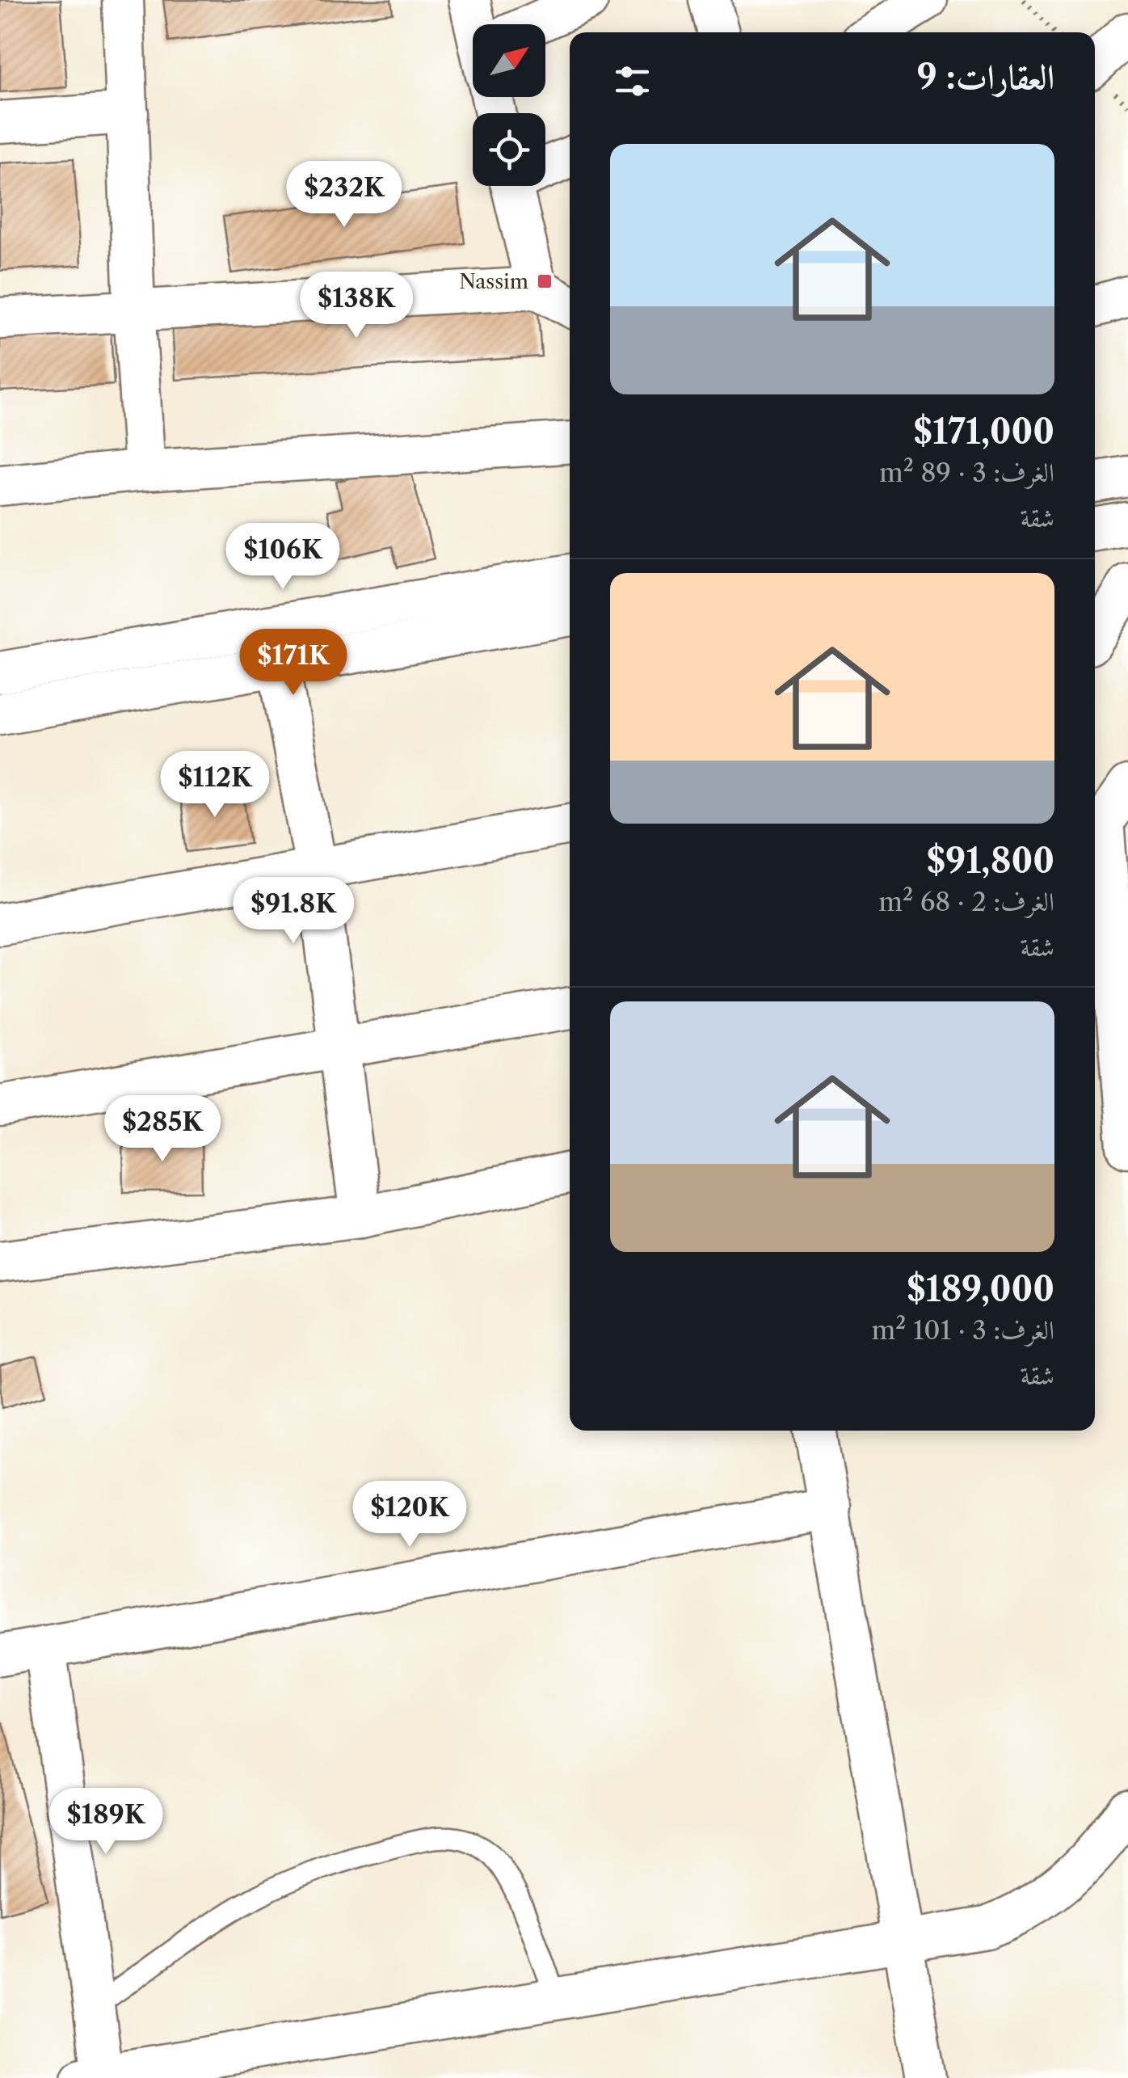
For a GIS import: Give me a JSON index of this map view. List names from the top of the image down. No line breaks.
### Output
{"places":{"transit":["Nassim"]},"north":"top right","page":{"heading":"العقارات: 9","list":[{"name":"$171,000","note":"الغرف: 3 · 89 m² · شقة"},{"name":"$91,800","note":"الغرف: 2 · 68 m² · شقة"},{"name":"$189,000","note":"الغرف: 3 · 101 m² · شقة"}],"price":["$232K","$138K","$106K","$171K","$112K","$91.8K","$285K","$120K","$189K"]}}
